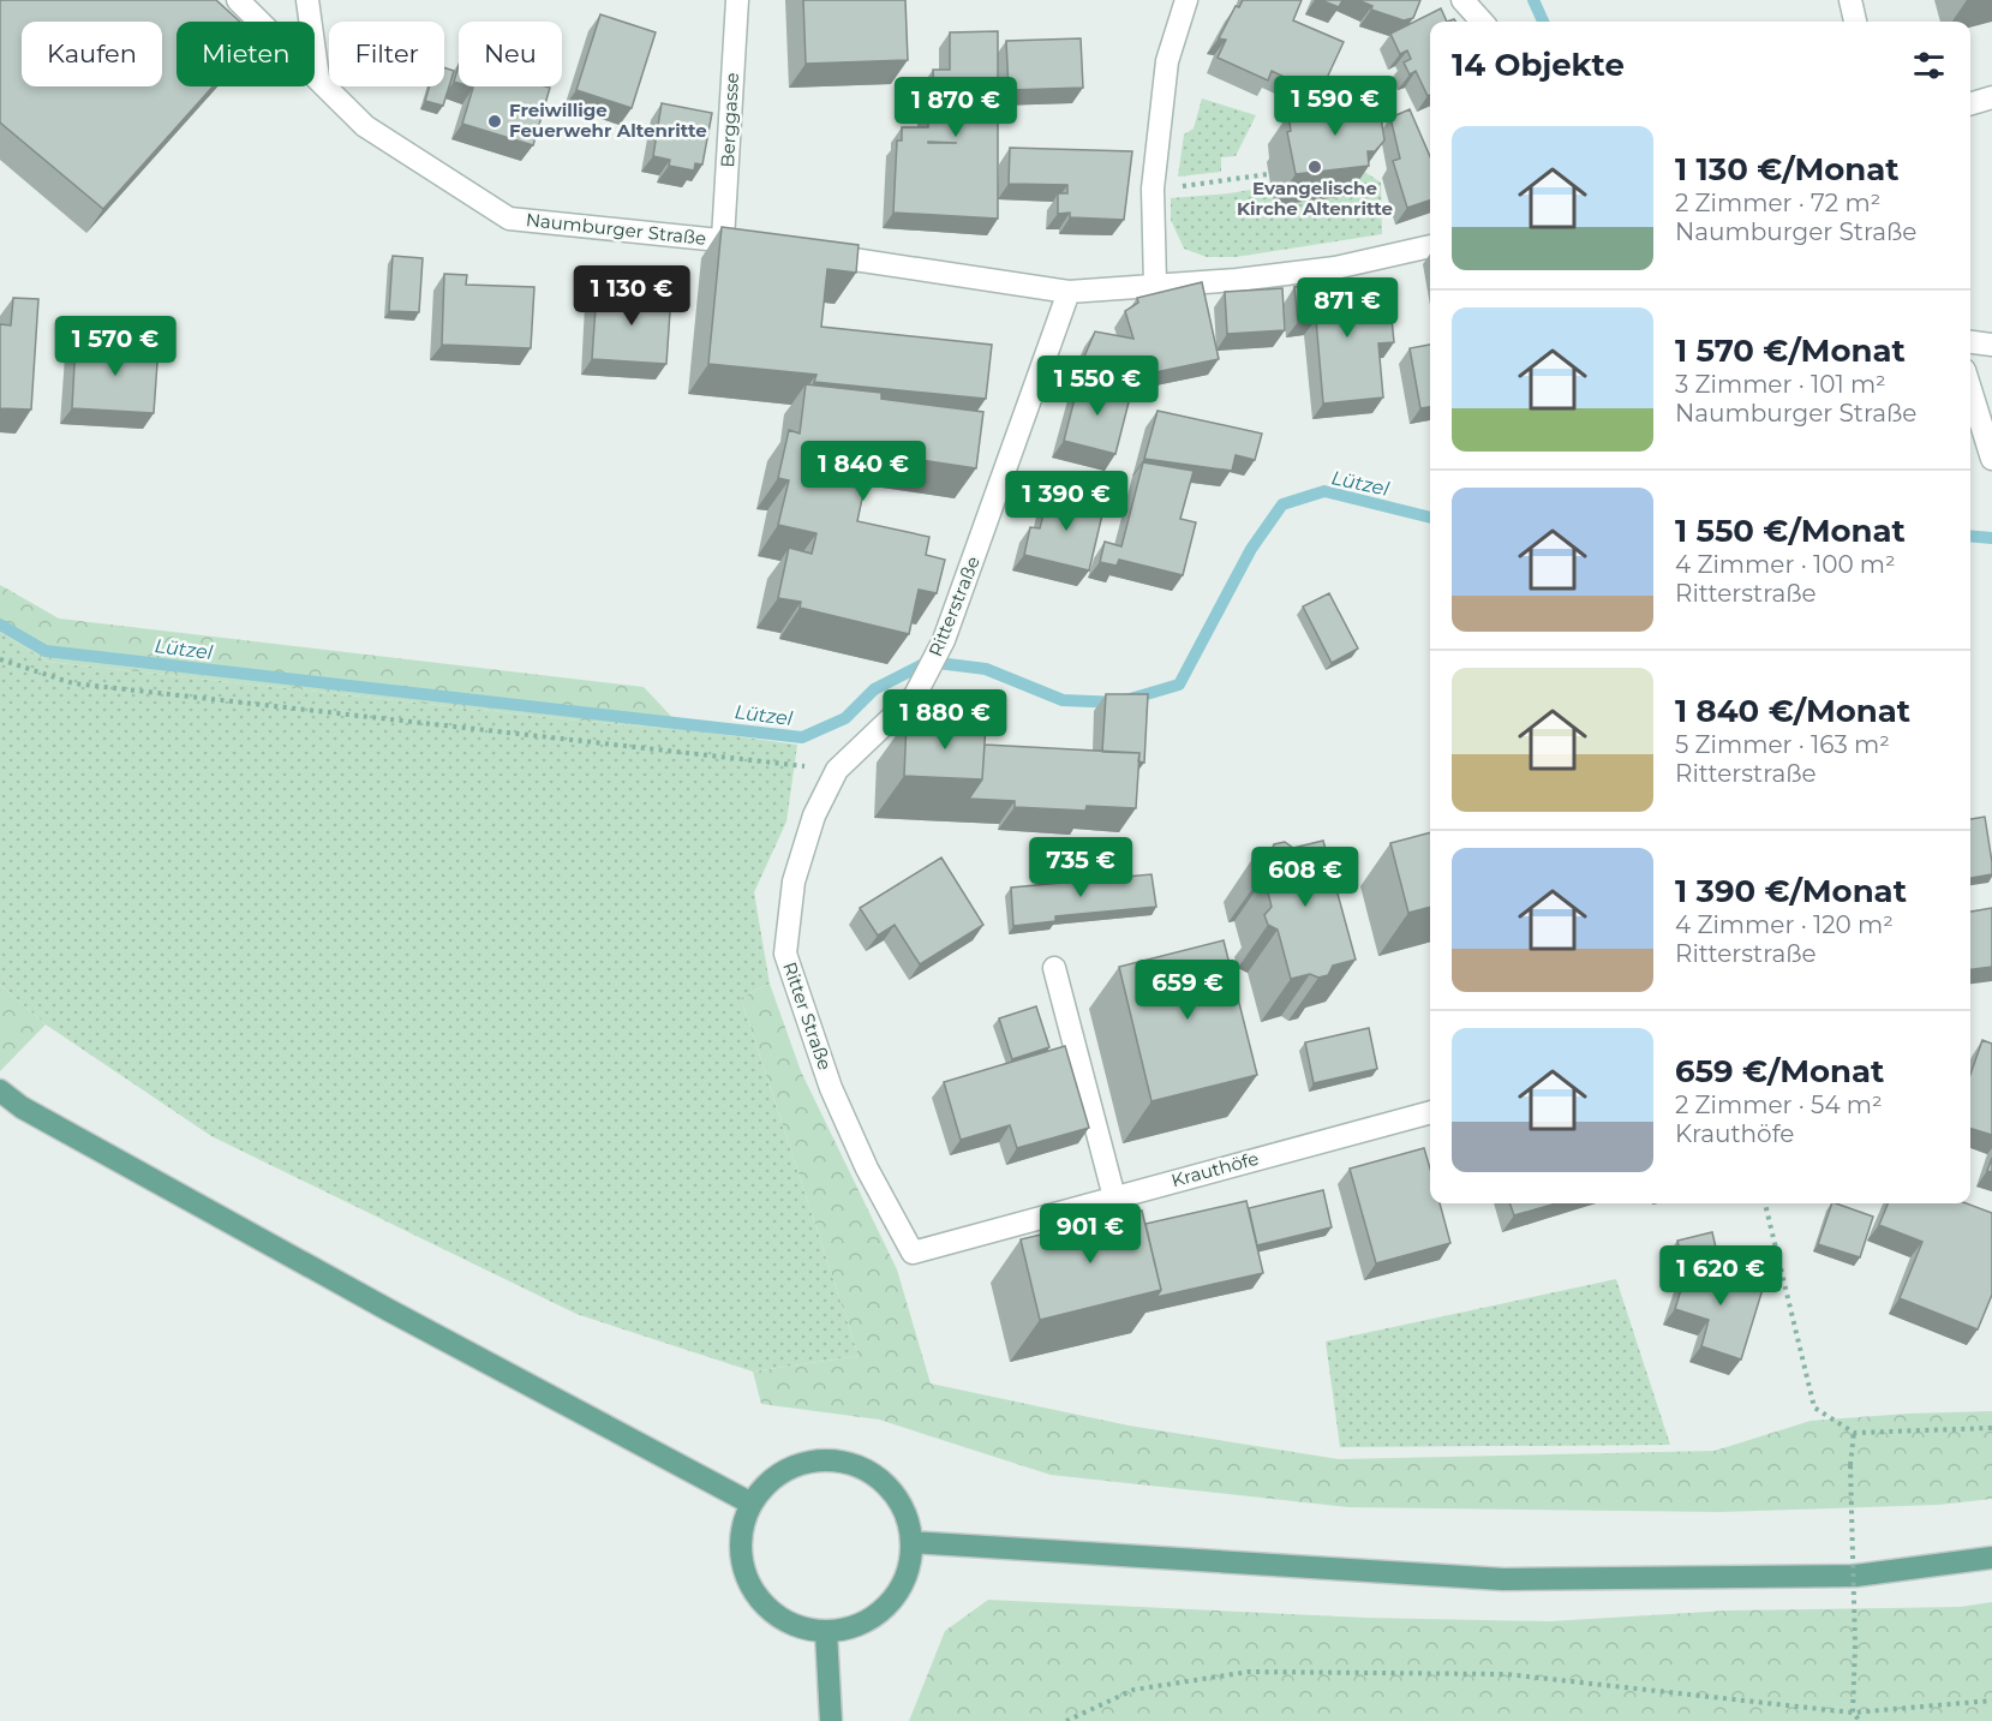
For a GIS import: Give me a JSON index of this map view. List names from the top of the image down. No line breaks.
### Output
{"streets":{"street":["Berggasse","Naumburger Straße","Ritterstraße","Ritter Straße","Krauthöfe"]},"crossings":[["Berggasse","Naumburger Straße"],["Ritterstraße","Ritter Straße"],["Ritter Straße","Krauthöfe"]],"water":["Lützel"],"places":["Freiwillige Feuerwehr Altenritte","Evangelische Kirche Altenritte"],"page":{"chip":["Kaufen","Mieten","Filter","Neu"],"heading":"14 Objekte","price":["1 590 €","1 870 €","1 130 €","871 €","1 570 €","1 550 €","1 840 €","1 390 €","1 880 €","735 €","608 €","659 €","901 €","1 620 €"],"list":[{"name":"1 130 €/Monat","note":"2 Zimmer · 72 m² · Naumburger Straße"},{"name":"1 570 €/Monat","note":"3 Zimmer · 101 m² · Naumburger Straße"},{"name":"1 550 €/Monat","note":"4 Zimmer · 100 m² · Ritterstraße"},{"name":"1 840 €/Monat","note":"5 Zimmer · 163 m² · Ritterstraße"},{"name":"1 390 €/Monat","note":"4 Zimmer · 120 m² · Ritterstraße"},{"name":"659 €/Monat","note":"2 Zimmer · 54 m² · Krauthöfe"}]}}
